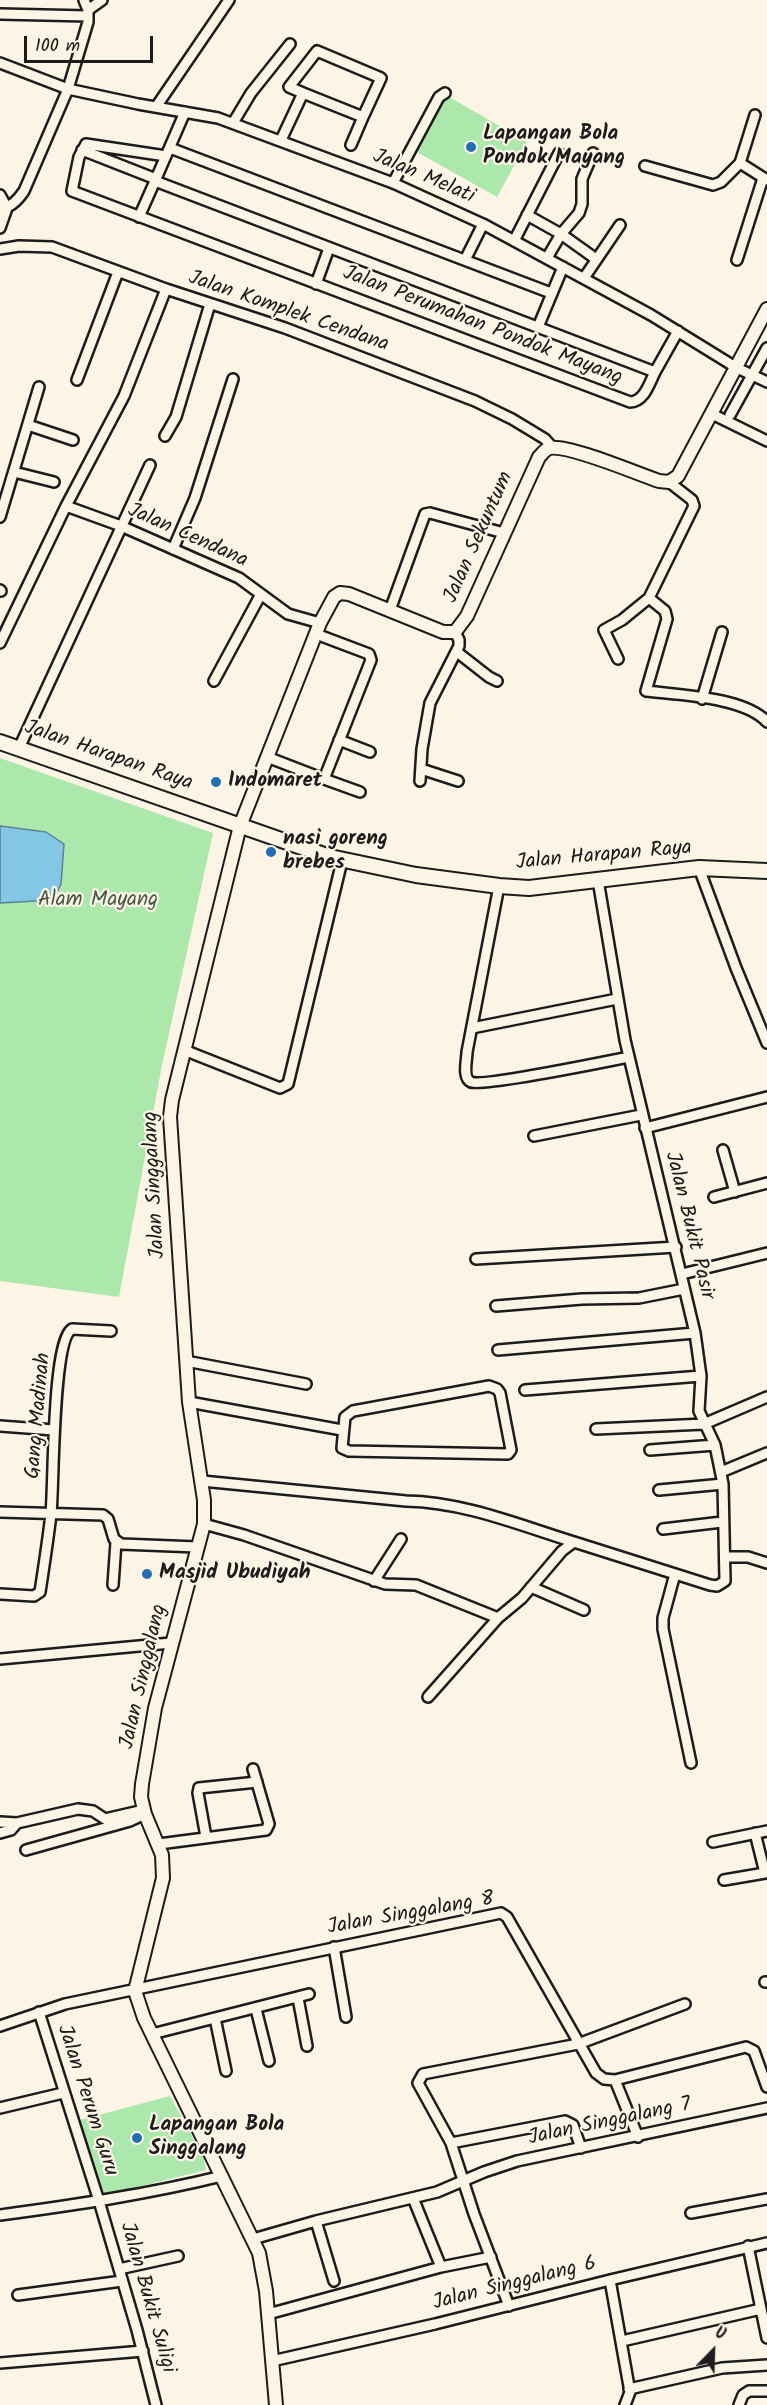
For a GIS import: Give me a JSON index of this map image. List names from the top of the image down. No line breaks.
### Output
{"streets":{"main road":["Jalan Sekuntum","Jalan Harapan Raya","Jalan Singgalang"],"street":["Jalan Melati","Jalan Komplek Cendana","Jalan Perumahan Pondok Mayang","Jalan Cendana","Jalan Bukit Pasir","Gang Madinah","Jalan Singgalang 8","Jalan Perum Guru","Jalan Singgalang 7","Jalan Singgalang 6","Jalan Bukit Suligi"]},"crossings":[["Jalan Melati","Jalan Perumahan Pondok Mayang"],["Jalan Komplek Cendana","Jalan Sekuntum"],["Jalan Cendana","Jalan Sekuntum"],["Jalan Sekuntum","Jalan Harapan Raya"],["Jalan Sekuntum","Jalan Singgalang"],["Jalan Harapan Raya","Jalan Singgalang"],["Jalan Harapan Raya","Jalan Bukit Pasir"],["Jalan Singgalang","Jalan Singgalang 8"],["Jalan Singgalang 8","Jalan Perum Guru"],["Jalan Perum Guru","Jalan Bukit Suligi"]],"parks":["Alam Mayang"],"places":["Lapangan Bola Pondok Mayang","Indomaret","nasi goreng brebes","Masjid Ubudiyah","Lapangan Bola Singgalang"],"scale_bar":"100 m","north":"top right"}
